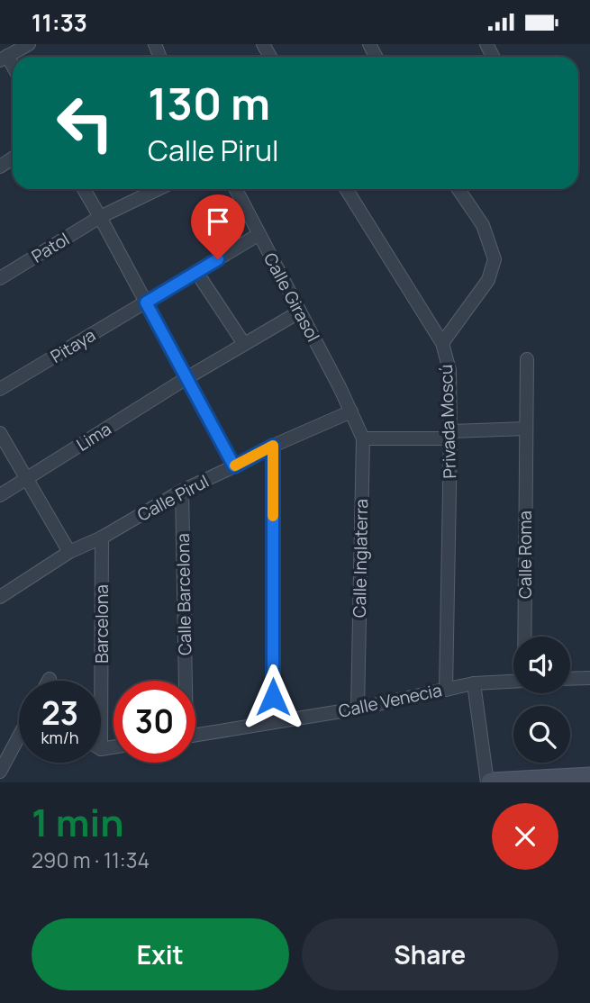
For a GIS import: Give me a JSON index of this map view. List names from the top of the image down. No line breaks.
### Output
{"streets":{"street":["Patol","Calle Girasol","Pitaya","Privada Moscú","Lima","Calle Pirul","Calle Roma","Calle Inglaterra","Calle Barcelona","Barcelona","Calle Venecia"]},"crossings":[["Calle Girasol","Pitaya"],["Calle Girasol","Lima"],["Calle Girasol","Calle Pirul"],["Calle Girasol","Calle Inglaterra"],["Privada Moscú","Calle Venecia"],["Calle Pirul","Calle Inglaterra"],["Calle Pirul","Calle Barcelona"],["Calle Pirul","Barcelona"],["Calle Inglaterra","Calle Venecia"]],"page":{"status":"11:33","turn":["130 m","Calle Pirul"],"speed":"23 km/h","limit":"30","heading":["1 min","290 m · 11:34"],"buttons":["Exit","Share"]}}
